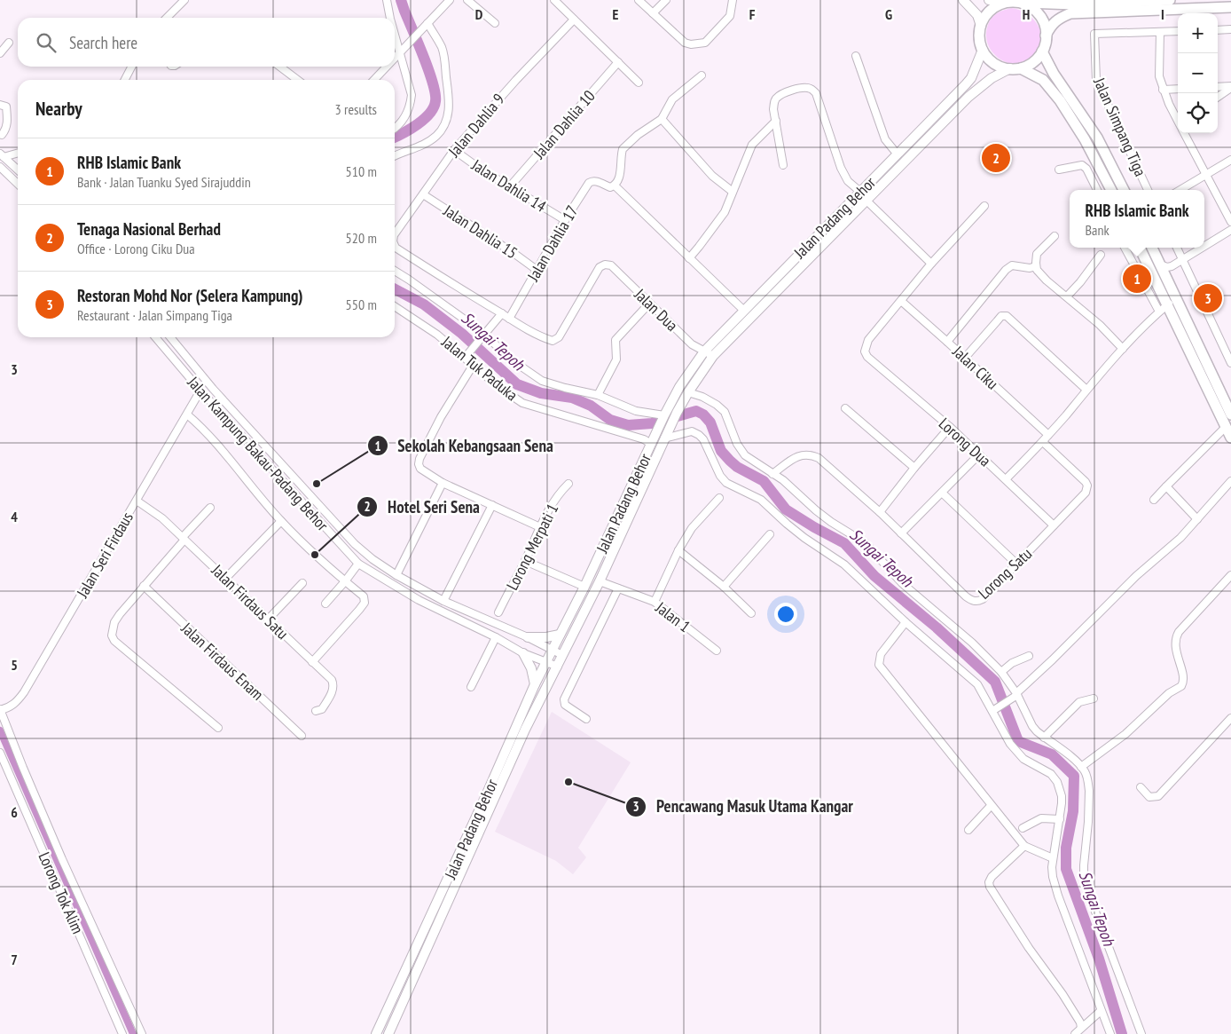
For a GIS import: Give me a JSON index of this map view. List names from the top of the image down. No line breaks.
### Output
{"streets":{"main road":["Jalan Padang Behor"],"street":["Jalan Dahlia 10","Jalan Dahlia 9","Jalan Simpang Tiga","Jalan Dahlia 14","Jalan Dahlia 15","Jalan Dahlia 17","Jalan Dua","Jalan Ciku","Jalan Tuk Paduka","Lorong Dua","Jalan Kampung Bakau-Padang Behor","Lorong Merpati 1","Jalan Seri Firdaus","Lorong Satu","Jalan Firdaus Satu","Jalan 1","Jalan Firdaus Enam","Lorong Tok Alim"]},"crossings":[["Jalan Dahlia 10","Jalan Dahlia 14"],["Jalan Dahlia 9","Jalan Dahlia 14"],["Jalan Dahlia 9","Jalan Dahlia 15"],["Jalan Dahlia 14","Jalan Dahlia 17"],["Jalan Padang Behor","Jalan Dua"],["Jalan Padang Behor","Jalan Tuk Paduka"],["Jalan Padang Behor","Jalan Kampung Bakau-Padang Behor"],["Jalan Padang Behor","Jalan 1"],["Jalan Dahlia 15","Jalan Dahlia 17"],["Jalan Dahlia 17","Jalan Dua"],["Jalan Ciku","Lorong Dua"],["Lorong Dua","Lorong Satu"],["Jalan Kampung Bakau-Padang Behor","Jalan Seri Firdaus"],["Jalan Seri Firdaus","Jalan Firdaus Satu"]],"water":["Sungai Tepoh"],"places":["Sekolah Kebangsaan Sena","Hotel Seri Sena","Pencawang Masuk Utama Kangar"],"page":{"map_buttons":["+","−"],"search":"Search here","heading":["Nearby","3 results"],"list":[{"mark":"1","name":"RHB Islamic Bank","note":"Bank · Jalan Tuanku Syed Sirajuddin","value":"510 m"},{"mark":"2","name":"Tenaga Nasional Berhad","note":"Office · Lorong Ciku Dua","value":"520 m"},{"mark":"3","name":"Restoran Mohd Nor (Selera Kampung)","note":"Restaurant · Jalan Simpang Tiga","value":"550 m"}],"pins":["2","1","3"],"popup":["RHB Islamic Bank","Bank"]},"grid":{"columns":["D","E","F","G","H","I"],"rows":["3","4","5","6","7"]}}
